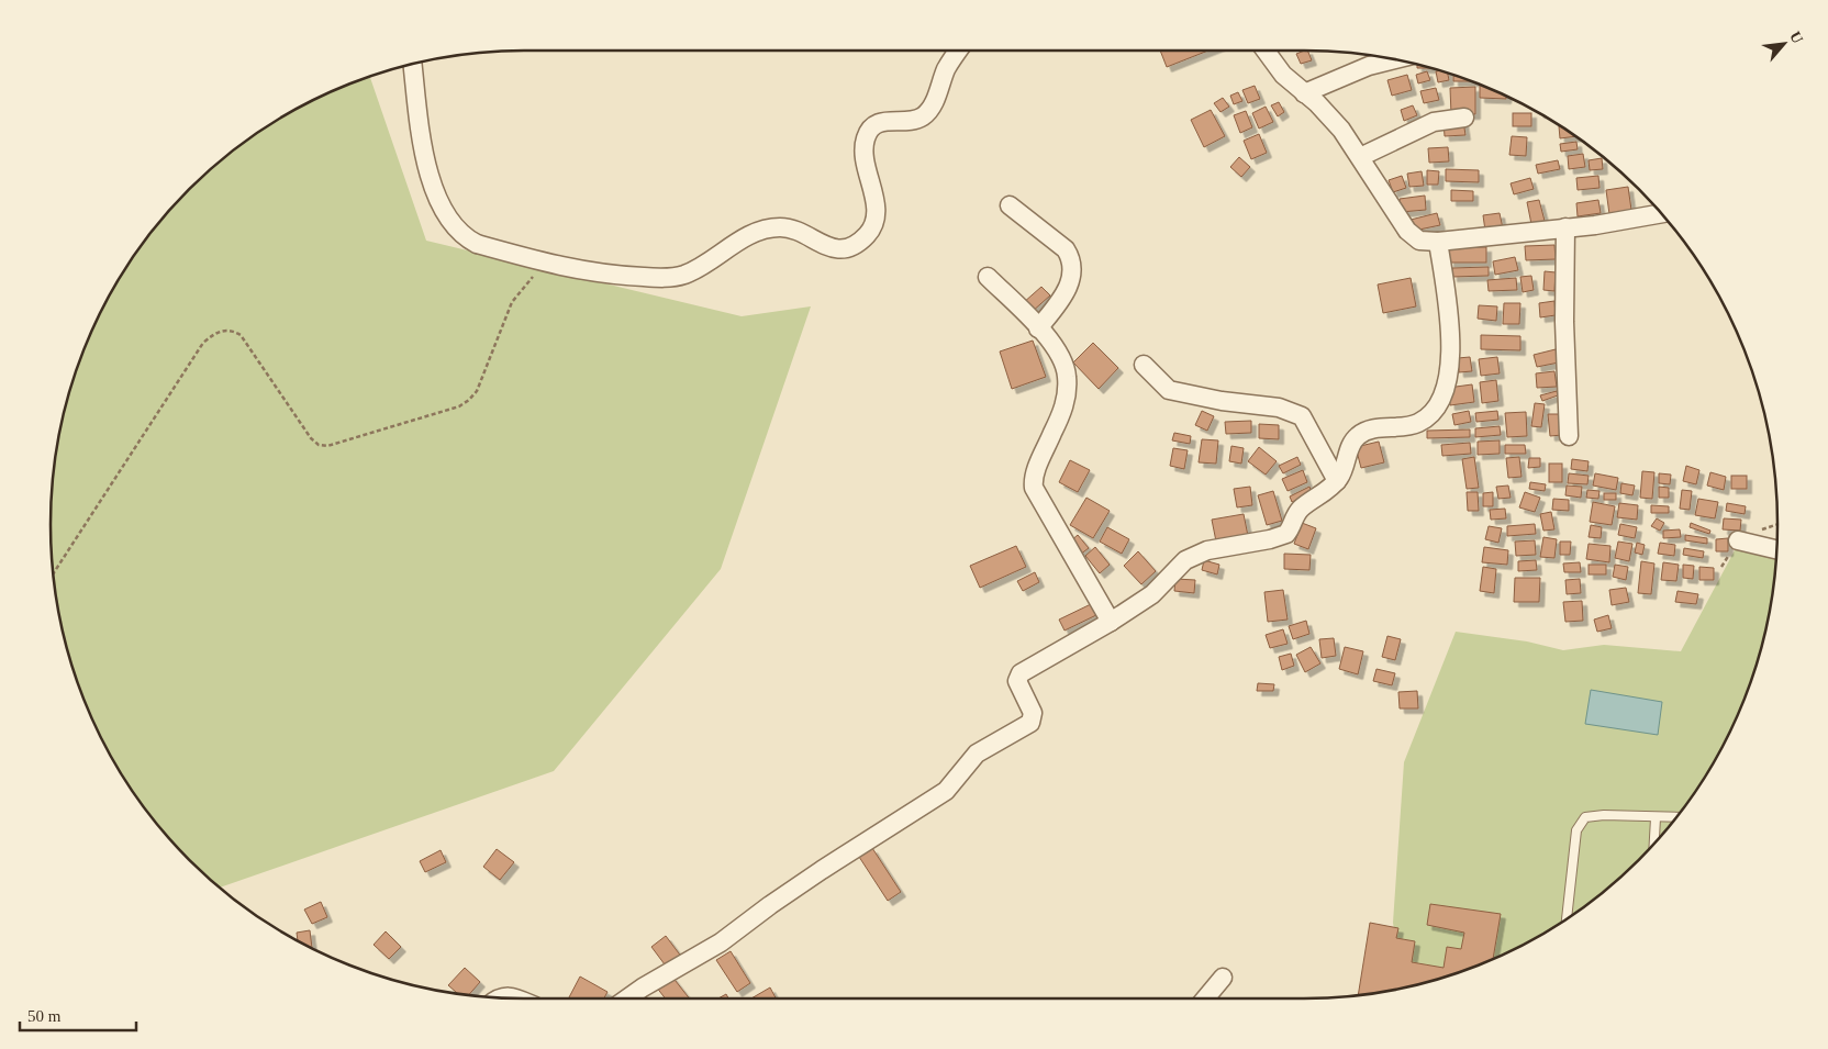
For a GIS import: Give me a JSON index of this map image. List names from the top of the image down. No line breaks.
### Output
{"scale_bar":"50 m","north":"top right"}
